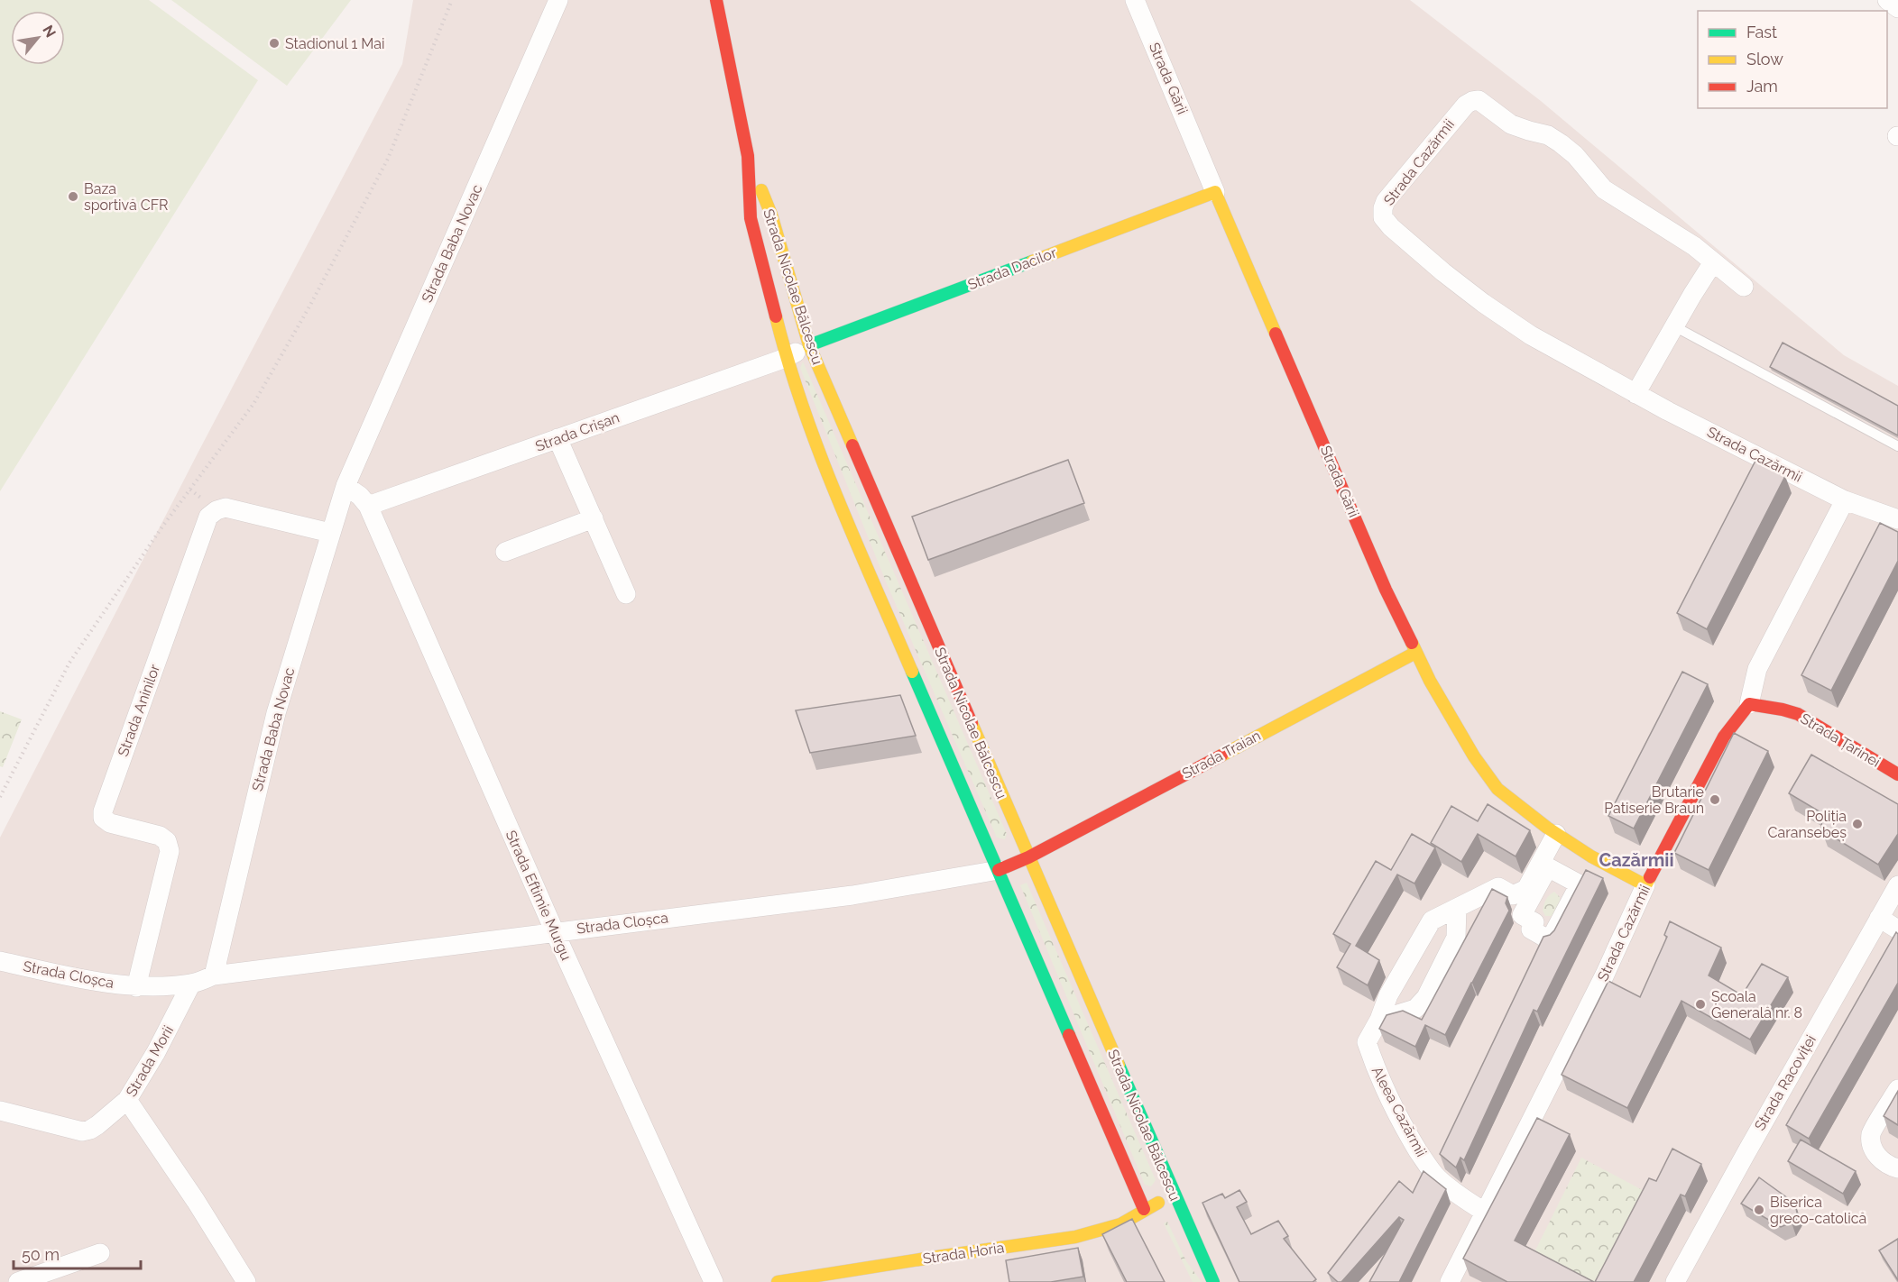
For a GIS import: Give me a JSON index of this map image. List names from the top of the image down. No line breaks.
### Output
{"streets":{"main road":["Strada Gării","Strada Cazărmii","Strada Dacilor","Strada Nicolae Bălcescu","Strada Țarinei","Strada Traian","Strada Horia"],"street":["Strada Baba Novac","Strada Crișan","Strada Aninilor","Strada Eftimie Murgu","Strada Cloșca","Strada Morii","Strada Racoviței","Aleea Cazărmii"]},"crossings":[["Strada Gării","Strada Cazărmii"],["Strada Gării","Strada Dacilor"],["Strada Gării","Strada Traian"],["Strada Gării","Aleea Cazărmii"],["Strada Cazărmii","Strada Țarinei"],["Strada Cazărmii","Aleea Cazărmii"],["Strada Baba Novac","Strada Aninilor"],["Strada Baba Novac","Strada Cloșca"],["Strada Dacilor","Strada Nicolae Bălcescu"],["Strada Dacilor","Strada Crișan"],["Strada Nicolae Bălcescu","Strada Crișan"],["Strada Nicolae Bălcescu","Strada Traian"],["Strada Nicolae Bălcescu","Strada Cloșca"],["Strada Nicolae Bălcescu","Strada Horia"],["Strada Crișan","Strada Eftimie Murgu"],["Strada Aninilor","Strada Cloșca"],["Strada Traian","Strada Cloșca"],["Strada Eftimie Murgu","Strada Cloșca"]],"districts":["Cazărmii"],"places":["Stadionul 1 Mai","Baza sportivă CFR","Brutarie Patiserie Braun","Poliția Caransebeș","Școala Generală nr. 8","Biserica greco-catolică"],"legend":["Fast","Slow","Jam"],"scale_bar":"50 m","north":"top right"}
